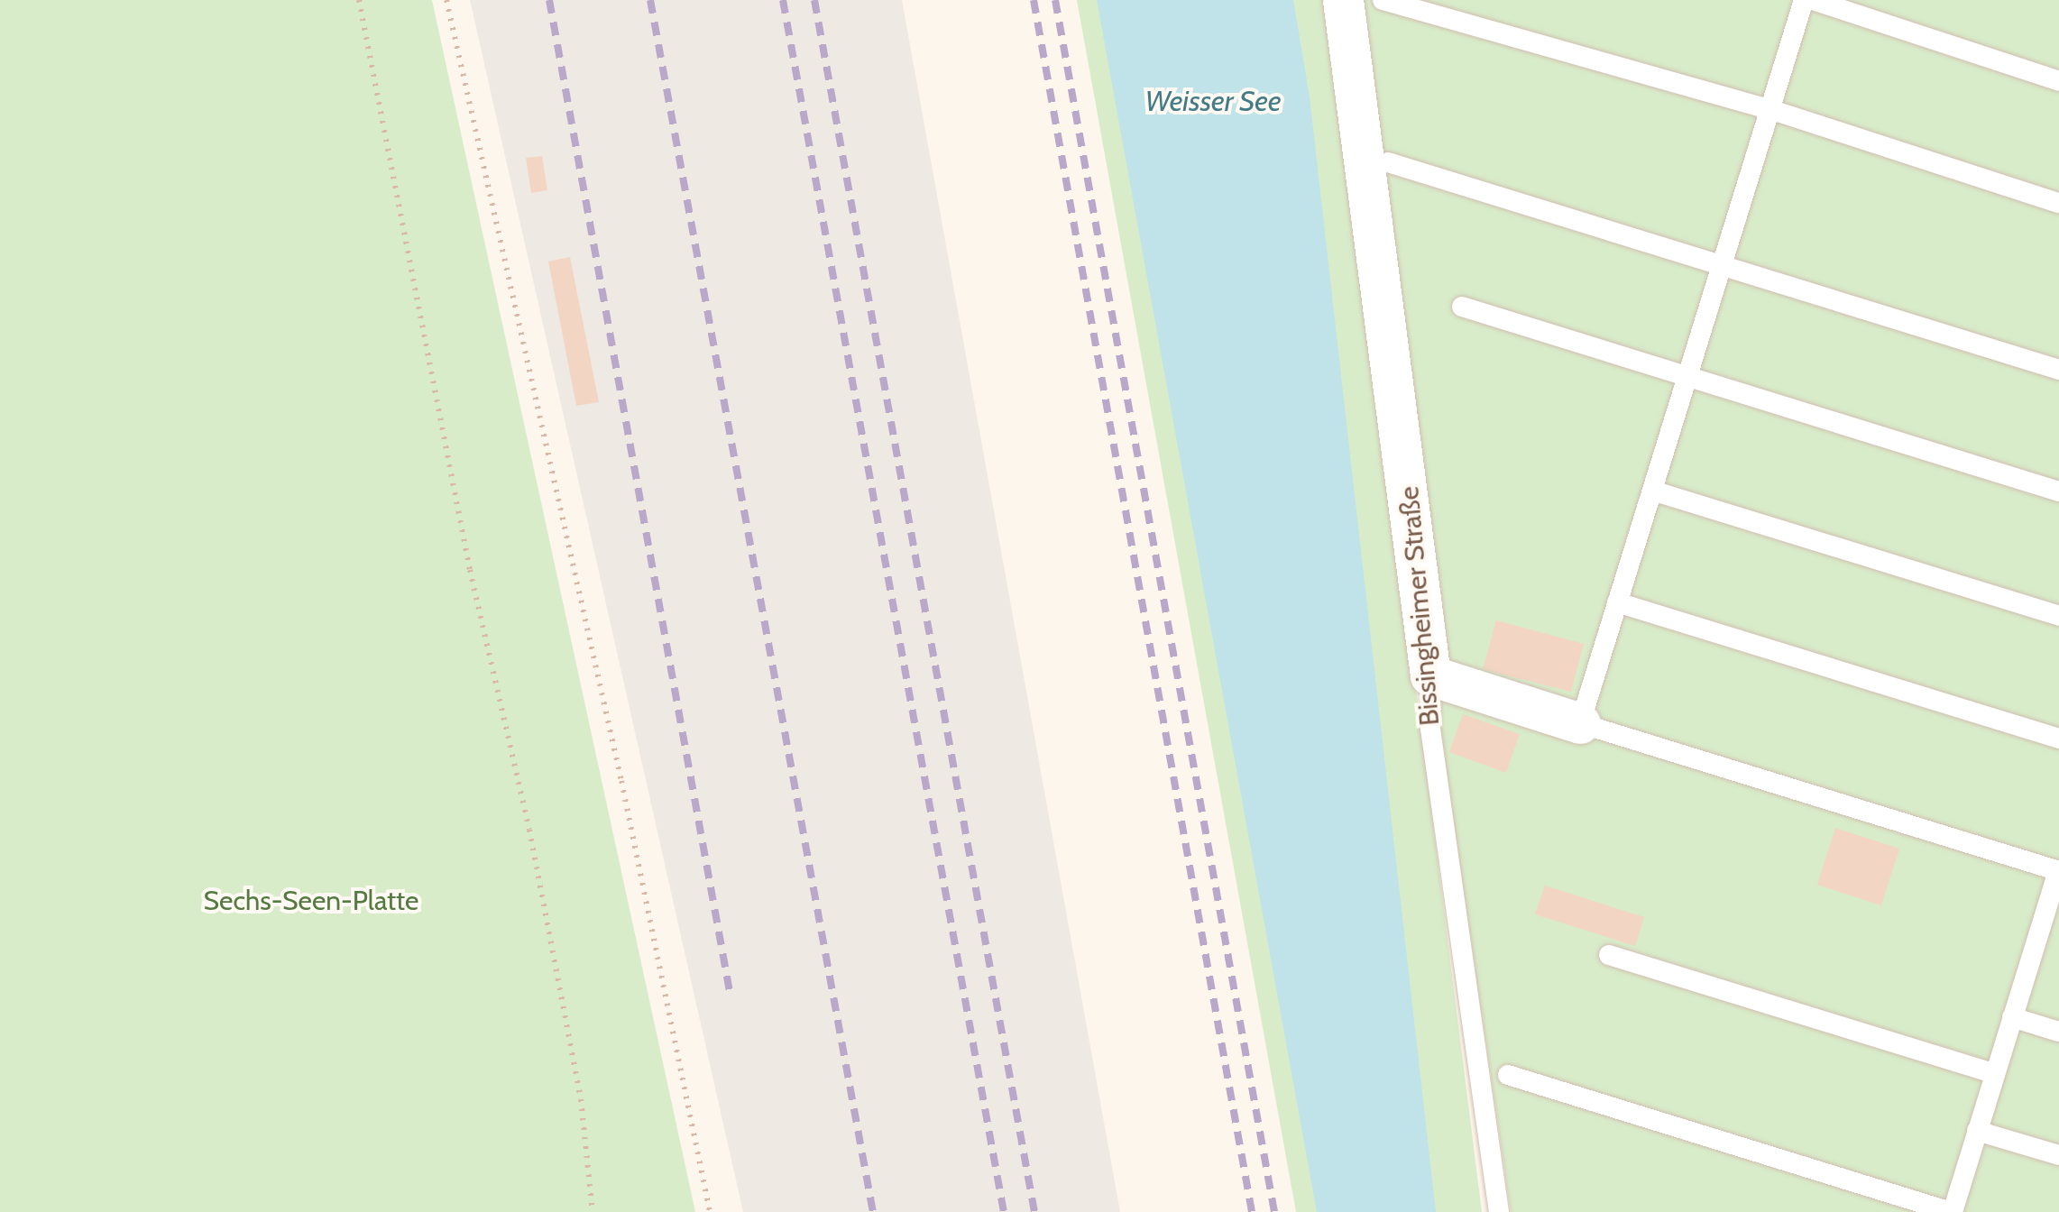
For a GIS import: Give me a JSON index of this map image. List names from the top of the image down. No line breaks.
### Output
{"streets":{"street":["Bissingheimer Straße"]},"water":["Weisser See"],"parks":["Sechs-Seen-Platte"]}
